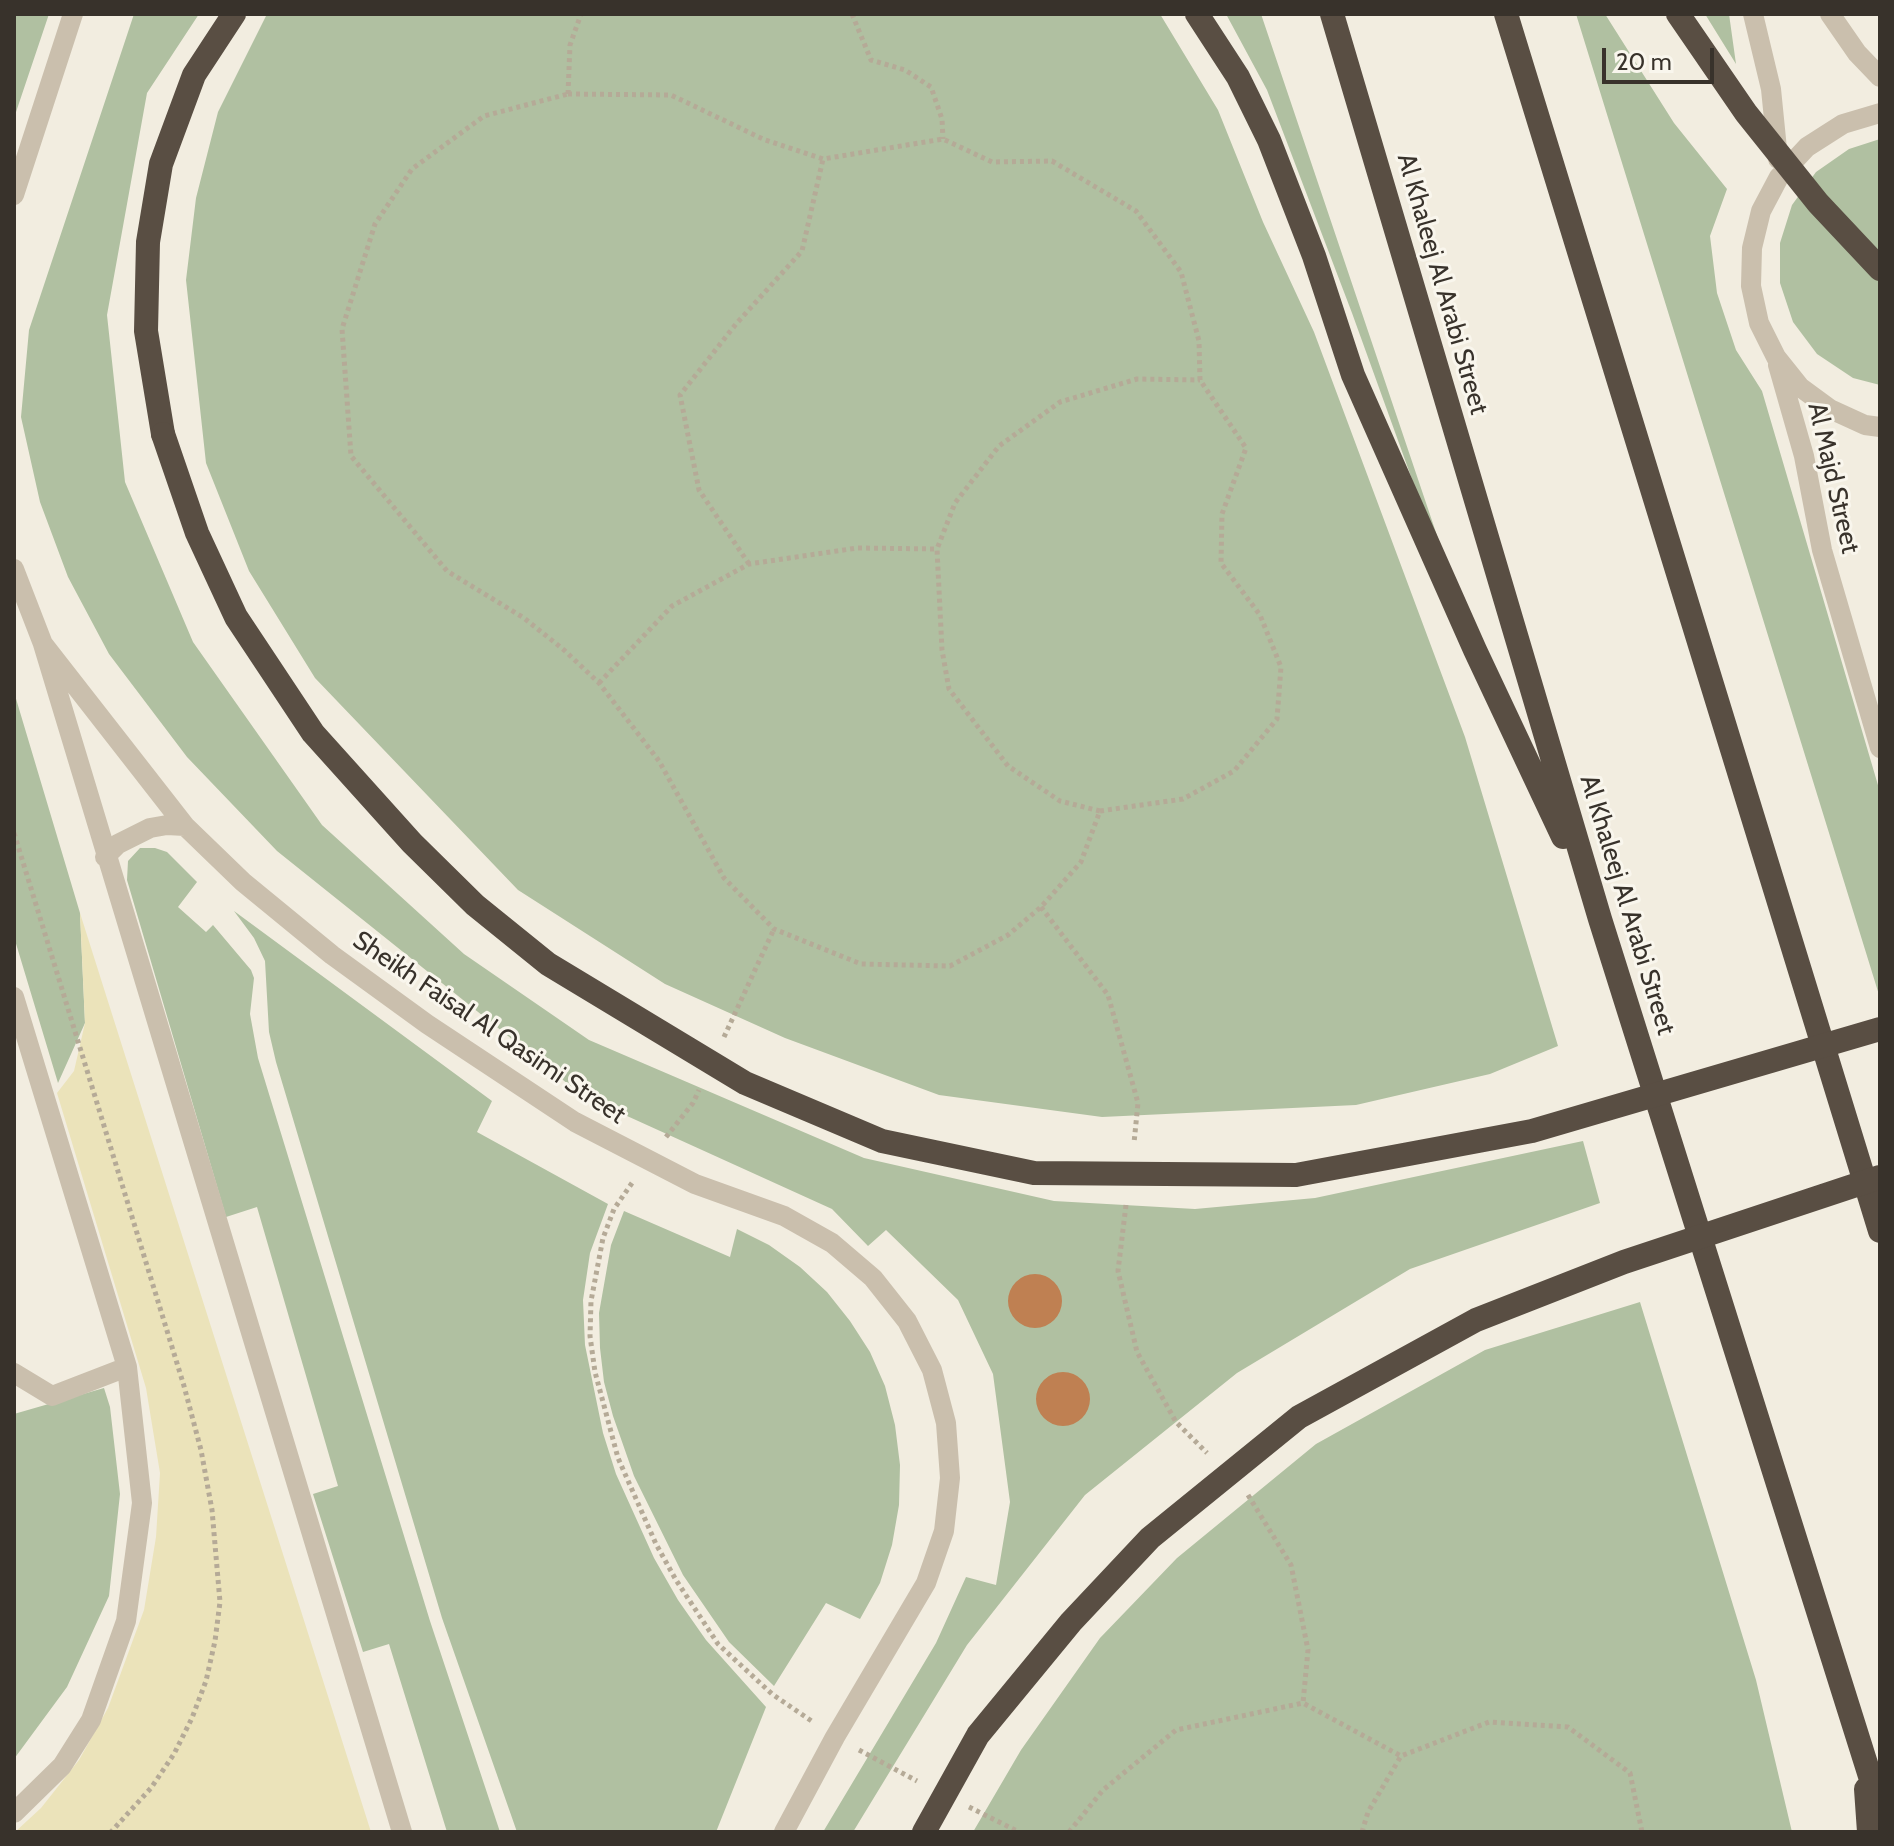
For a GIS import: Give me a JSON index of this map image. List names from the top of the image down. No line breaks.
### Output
{"streets":{"highway":["Al Khaleej Al Arabi Street"],"street":["Al Majd Street","Sheikh Faisal Al Qasimi Street"]},"scale_bar":"20 m"}
